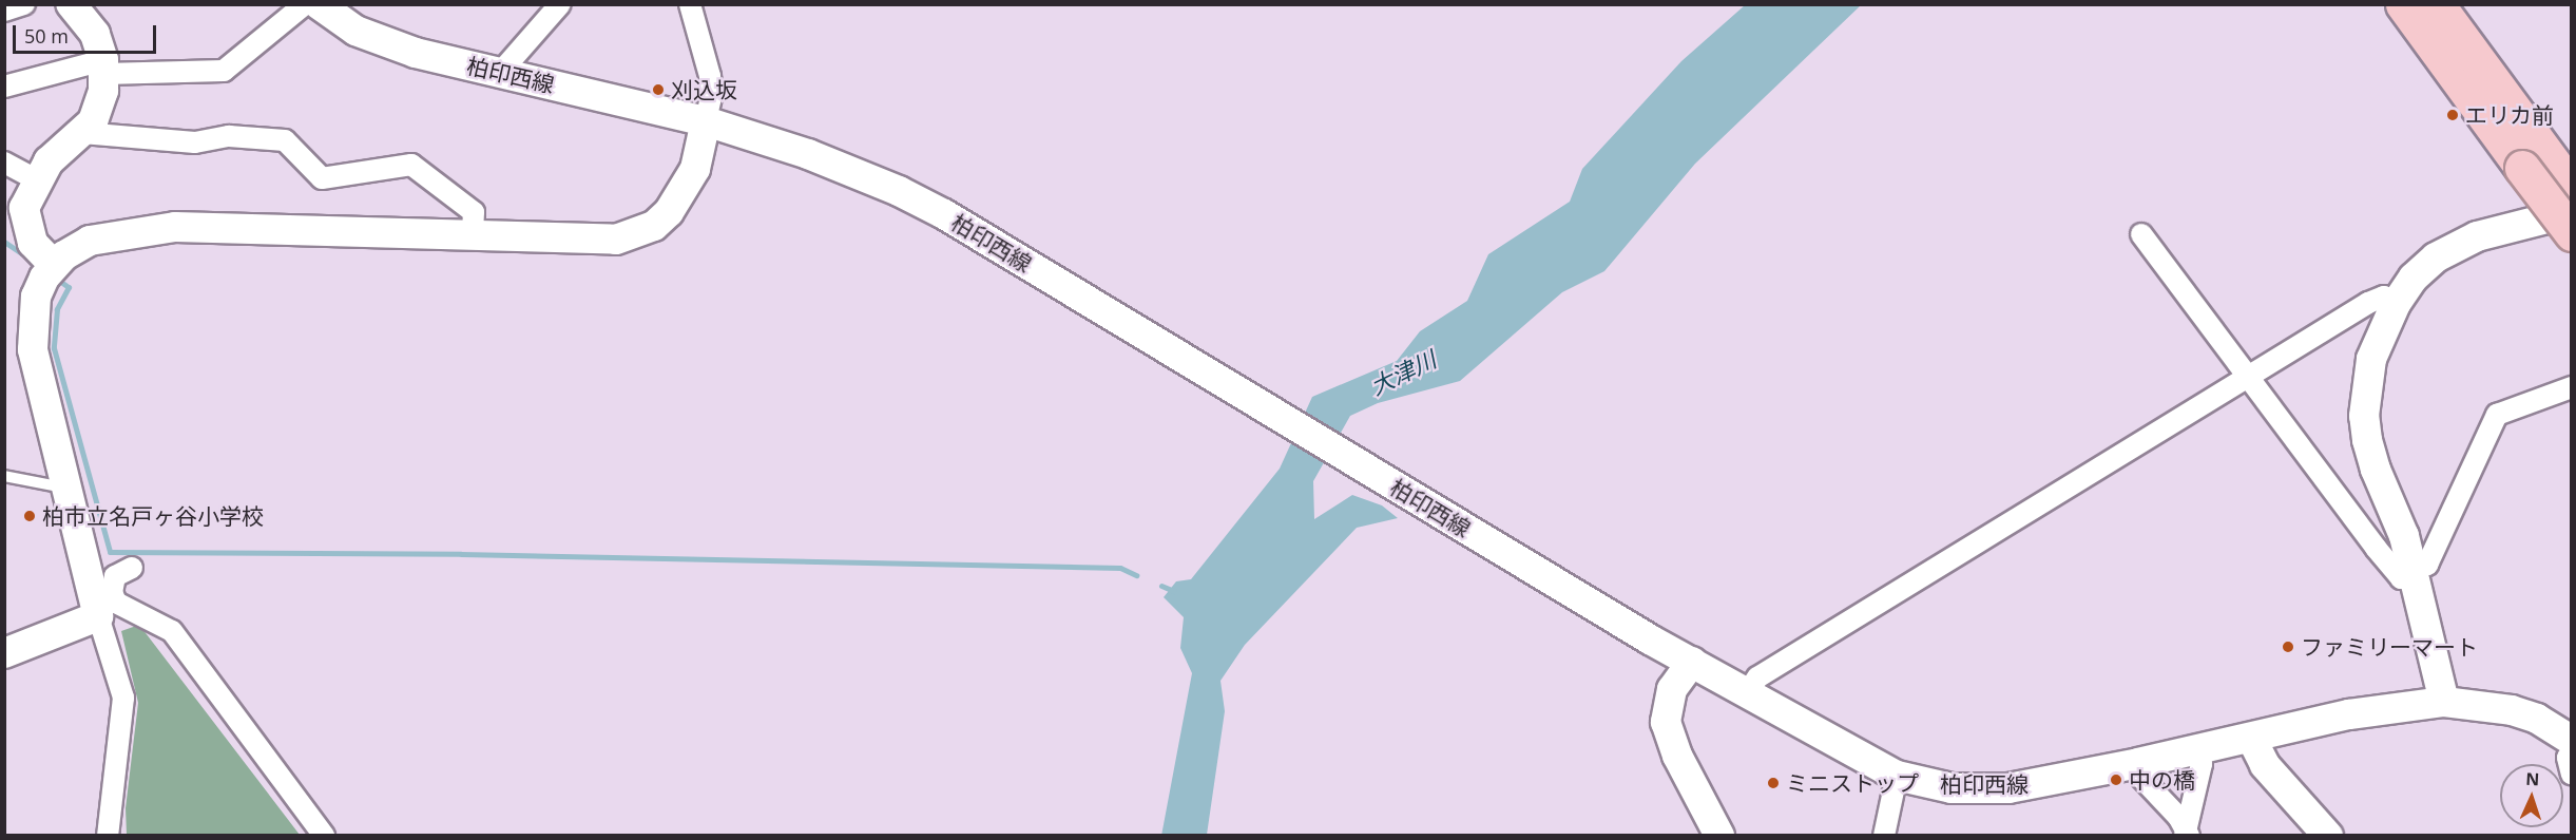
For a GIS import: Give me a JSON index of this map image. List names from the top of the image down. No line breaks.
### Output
{"streets":{"main road":["柏印西線"]},"water":["大津川"],"places":["刈込坂","エリカ前","柏市立名戸ヶ谷小学校","ファミリーマート","中の橋","ミニストップ"],"scale_bar":"50 m","north":"top"}
